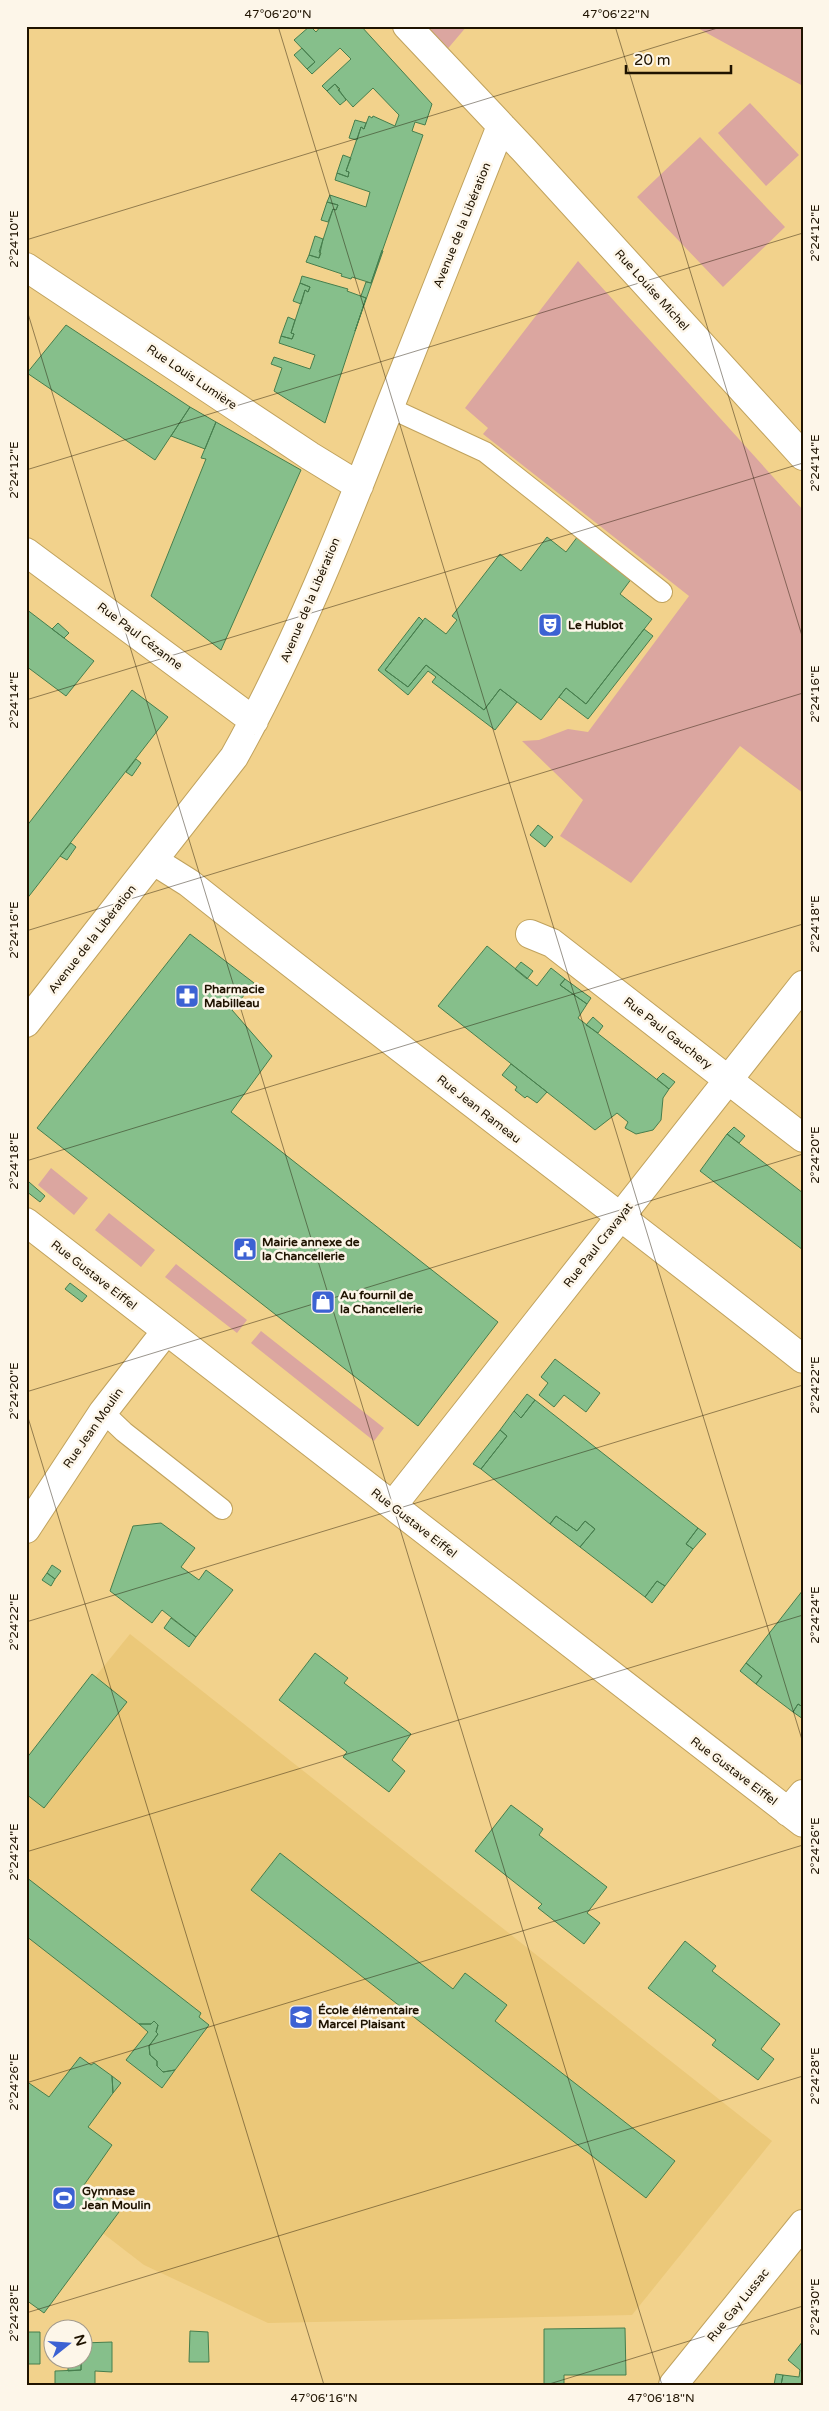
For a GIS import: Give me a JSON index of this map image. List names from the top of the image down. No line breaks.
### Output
{"streets":{"street":["Avenue de la Libération","Rue Louise Michel","Rue Louis Lumière","Rue Paul Cézanne","Rue Paul Gauchery","Rue Jean Rameau","Rue Paul Cravayat","Rue Gustave Eiffel","Rue Jean Moulin","Rue Gay Lussac"]},"crossings":[["Avenue de la Libération","Rue Louise Michel"],["Avenue de la Libération","Rue Louis Lumière"],["Avenue de la Libération","Rue Paul Cézanne"],["Avenue de la Libération","Rue Jean Rameau"],["Rue Paul Gauchery","Rue Paul Cravayat"],["Rue Jean Rameau","Rue Paul Cravayat"],["Rue Paul Cravayat","Rue Gustave Eiffel"],["Rue Gustave Eiffel","Rue Jean Moulin"]],"places":{"theatre":["Le Hublot"],"pharmacy":["Pharmacie Mabilleau"],"public building":["Mairie annexe de la Chancellerie"],"shop":["Au fournil de la Chancellerie"],"school or university":["École élémentaire Marcel Plaisant"],"sports":["Gymnase Jean Moulin"]},"scale_bar":"20 m","north":"right","coordinates":["47°06'20\"N","47°06'22\"N","2°24'12\"E","2°24'10\"E","2°24'14\"E","2°24'16\"E","2°24'18\"E","2°24'20\"E","2°24'22\"E","2°24'24\"E","2°24'26\"E","2°24'28\"E","2°24'30\"E","47°06'16\"N","47°06'18\"N"]}
